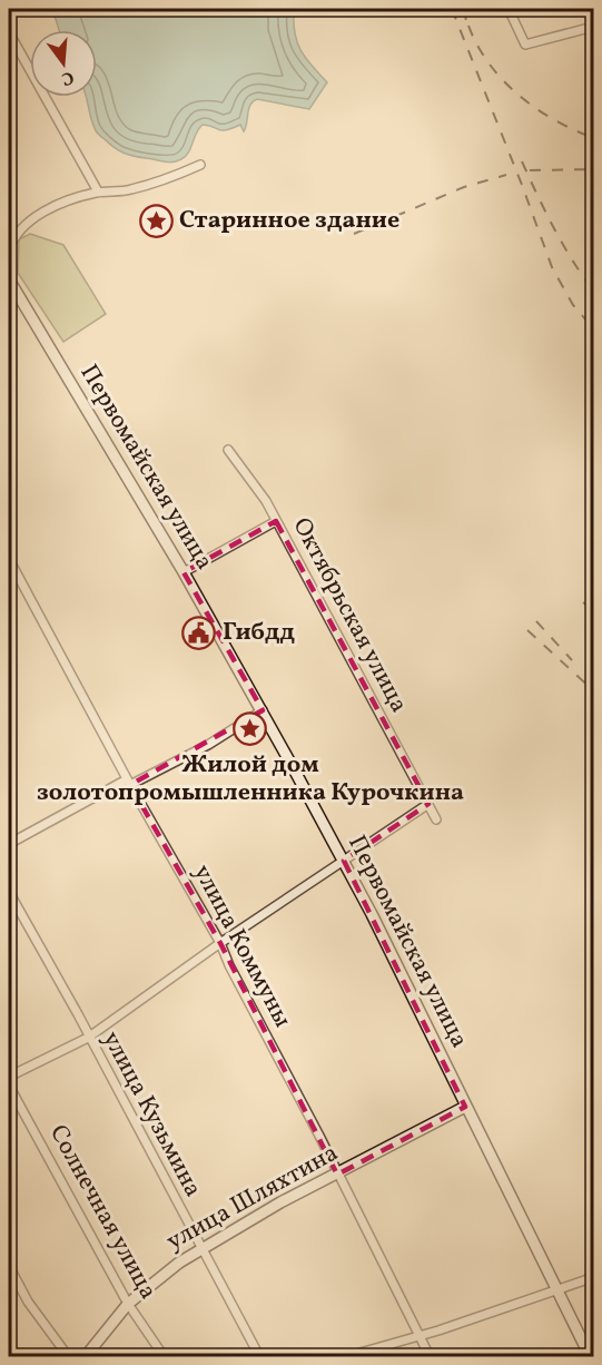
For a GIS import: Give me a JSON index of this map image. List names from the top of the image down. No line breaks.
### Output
{"streets":{"main road":["Первомайская улица","улица Шляхтина"],"street":["Октябрьская улица","улица Коммуны","улица Кузьмина","Солнечная улица"]},"crossings":[["Первомайская улица","улица Шляхтина"],["улица Коммуны","улица Шляхтина"],["улица Кузьмина","улица Шляхтина"],["улица Шляхтина","Солнечная улица"]],"places":{"place":["Старинное здание","Жилой дом золотопромышленника Курочкина"],"public building":["Гибдд"]},"north":"bottom"}
